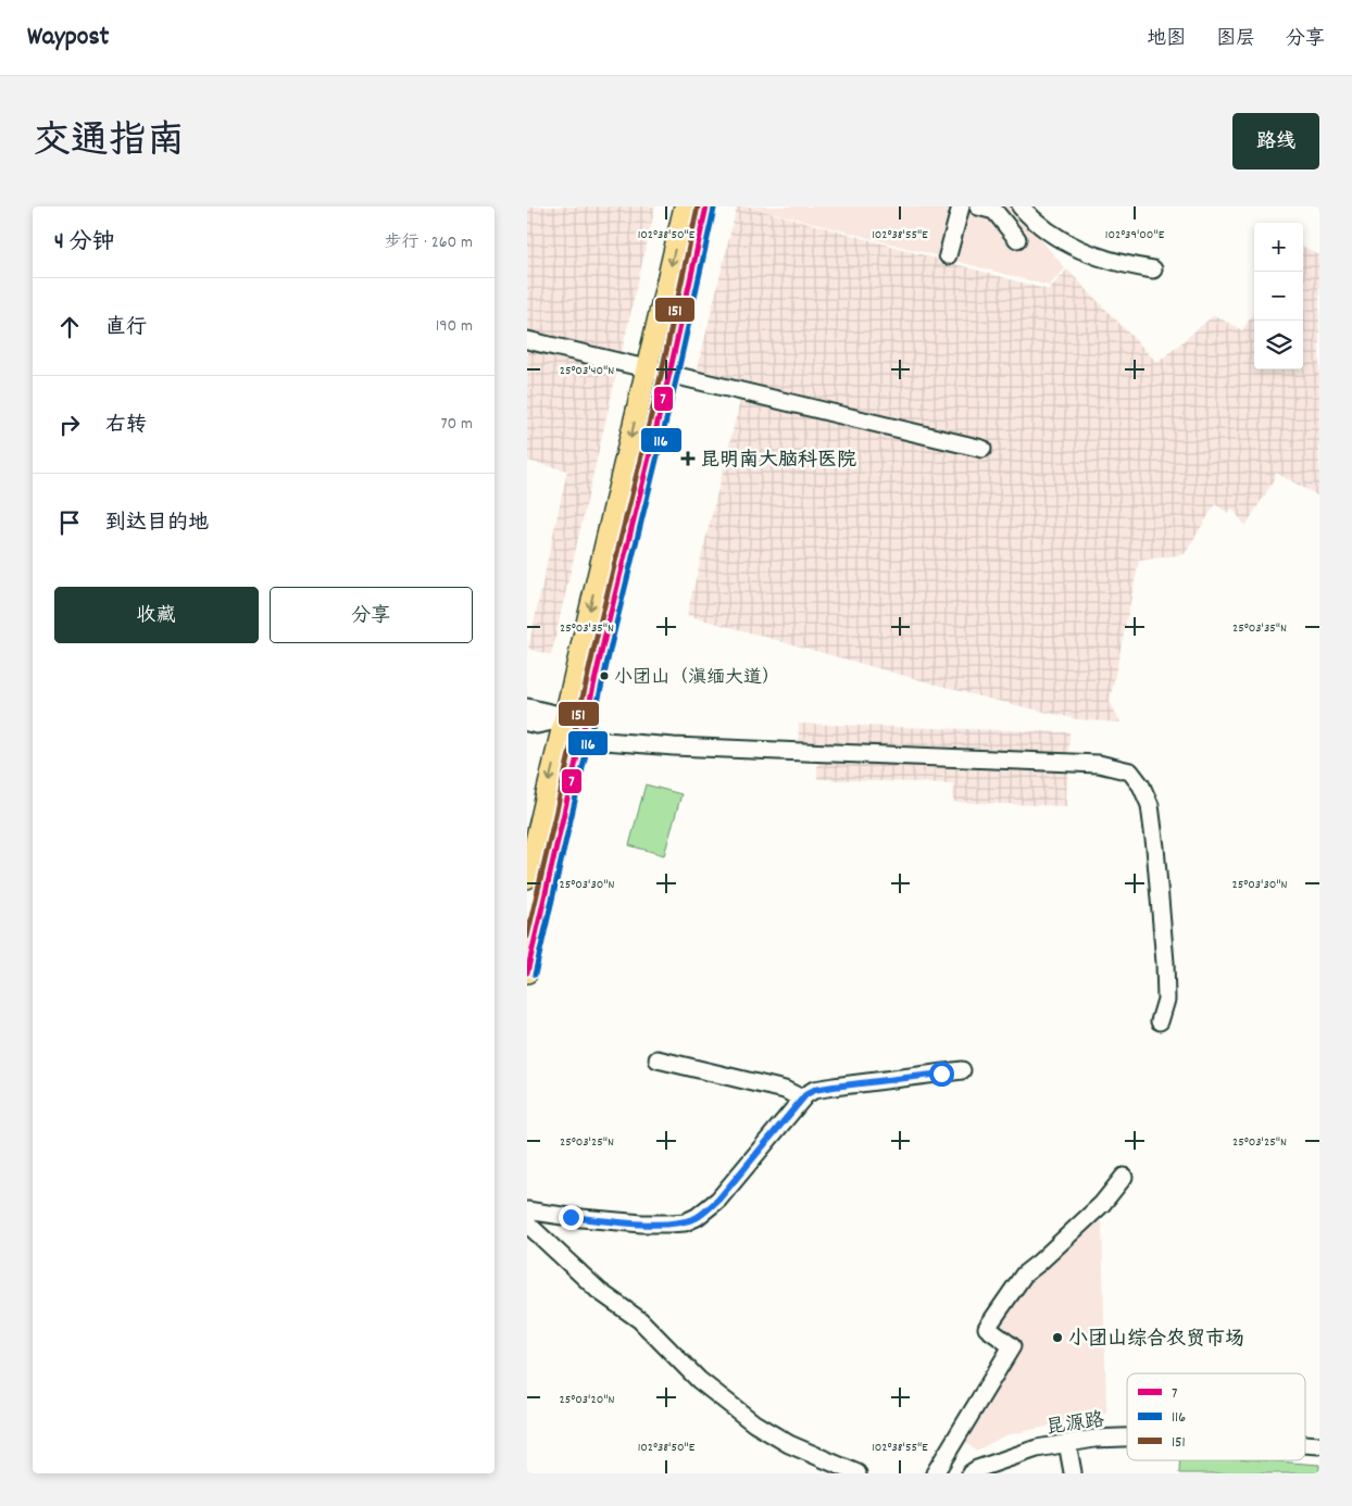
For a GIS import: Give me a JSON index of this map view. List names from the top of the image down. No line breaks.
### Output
{"streets":{"street":["昆源路"]},"places":{"health":["昆明南大脑科医院"],"other":["小团山（滇缅大道）","小团山综合农贸市场"]},"lines":["transit line 7","transit line 151","transit line 116"],"legend":["7","116","151"],"page":{"header":"Waypost","nav":["地图","图层","分享"],"title":"交通指南","buttons":["路线",["收藏","分享"]],"heading":["4 分钟","步行 · 260 m"],"map_buttons":["+","−"],"list":[["直行","190 m"],["右转","70 m"],"到达目的地"]},"coordinates":["102°38'50\"E","102°38'55\"E","102°39'00\"E","25°03'40\"N","25°03'35\"N","25°03'30\"N","25°03'25\"N","25°03'20\"N"]}
